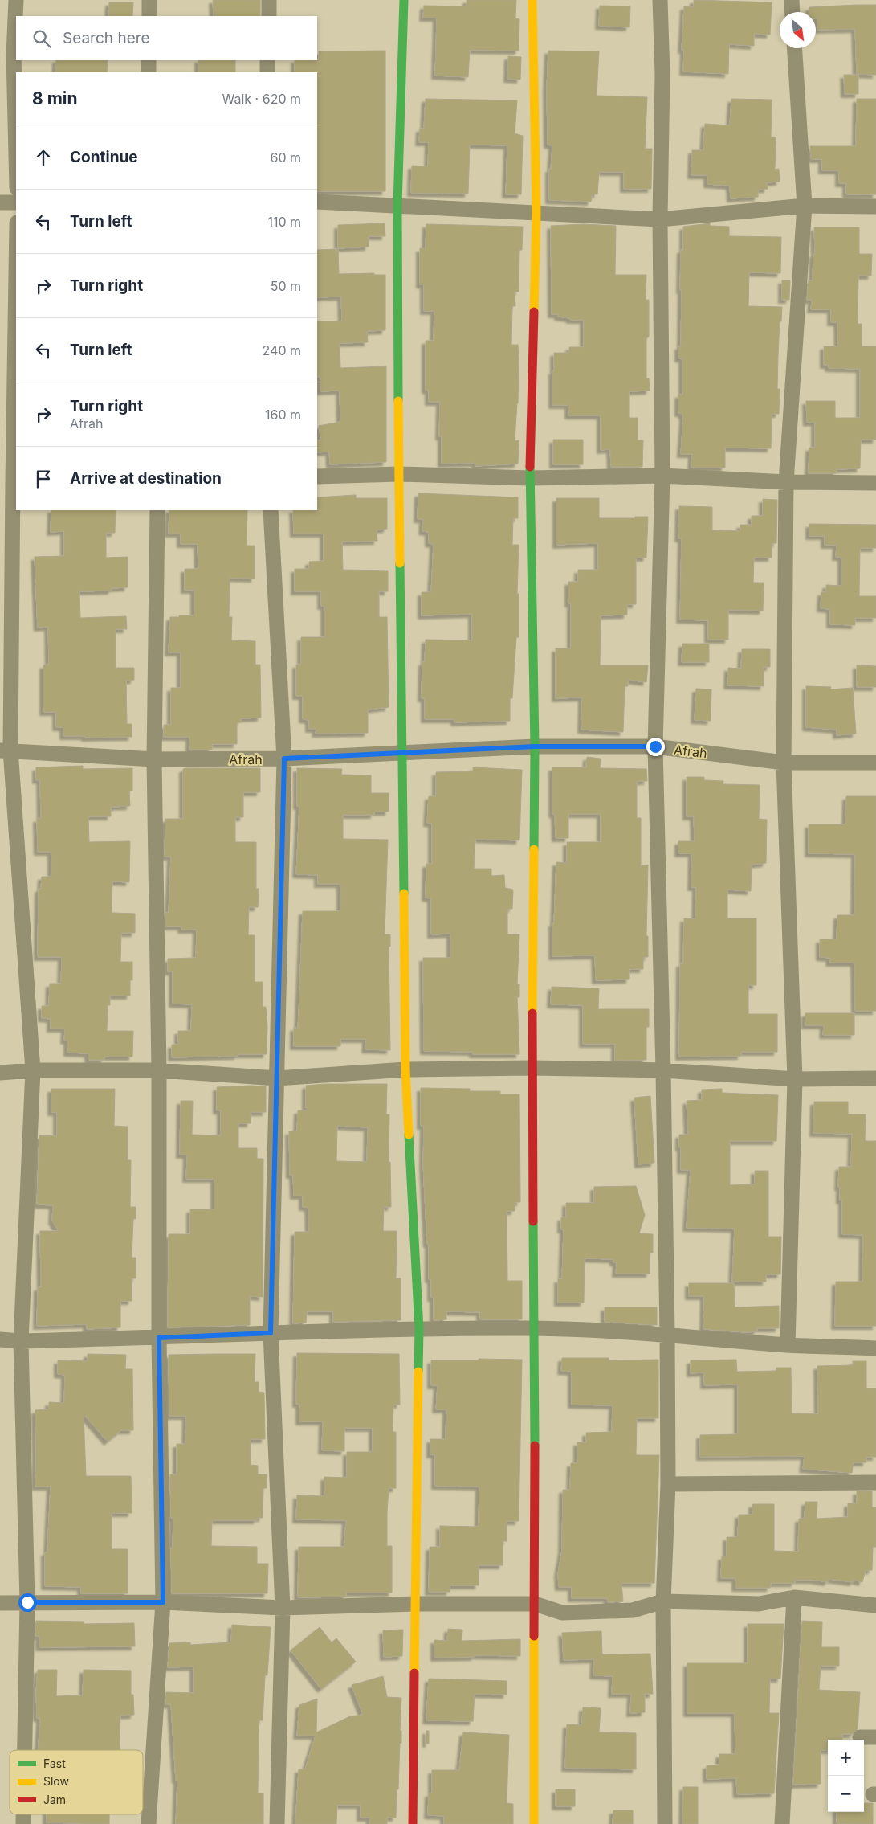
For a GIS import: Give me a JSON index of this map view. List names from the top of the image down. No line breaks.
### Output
{"streets":{"street":["Afrah"]},"legend":["Fast","Slow","Jam"],"north":"bottom right","page":{"search":"Search here","heading":["8 min","Walk · 620 m"],"list":[["Continue","60 m"],["Turn left","110 m"],["Turn right","50 m"],["Turn left","240 m"],["Turn right","Afrah","160 m"],"Arrive at destination"],"map_buttons":["+","−"]}}
